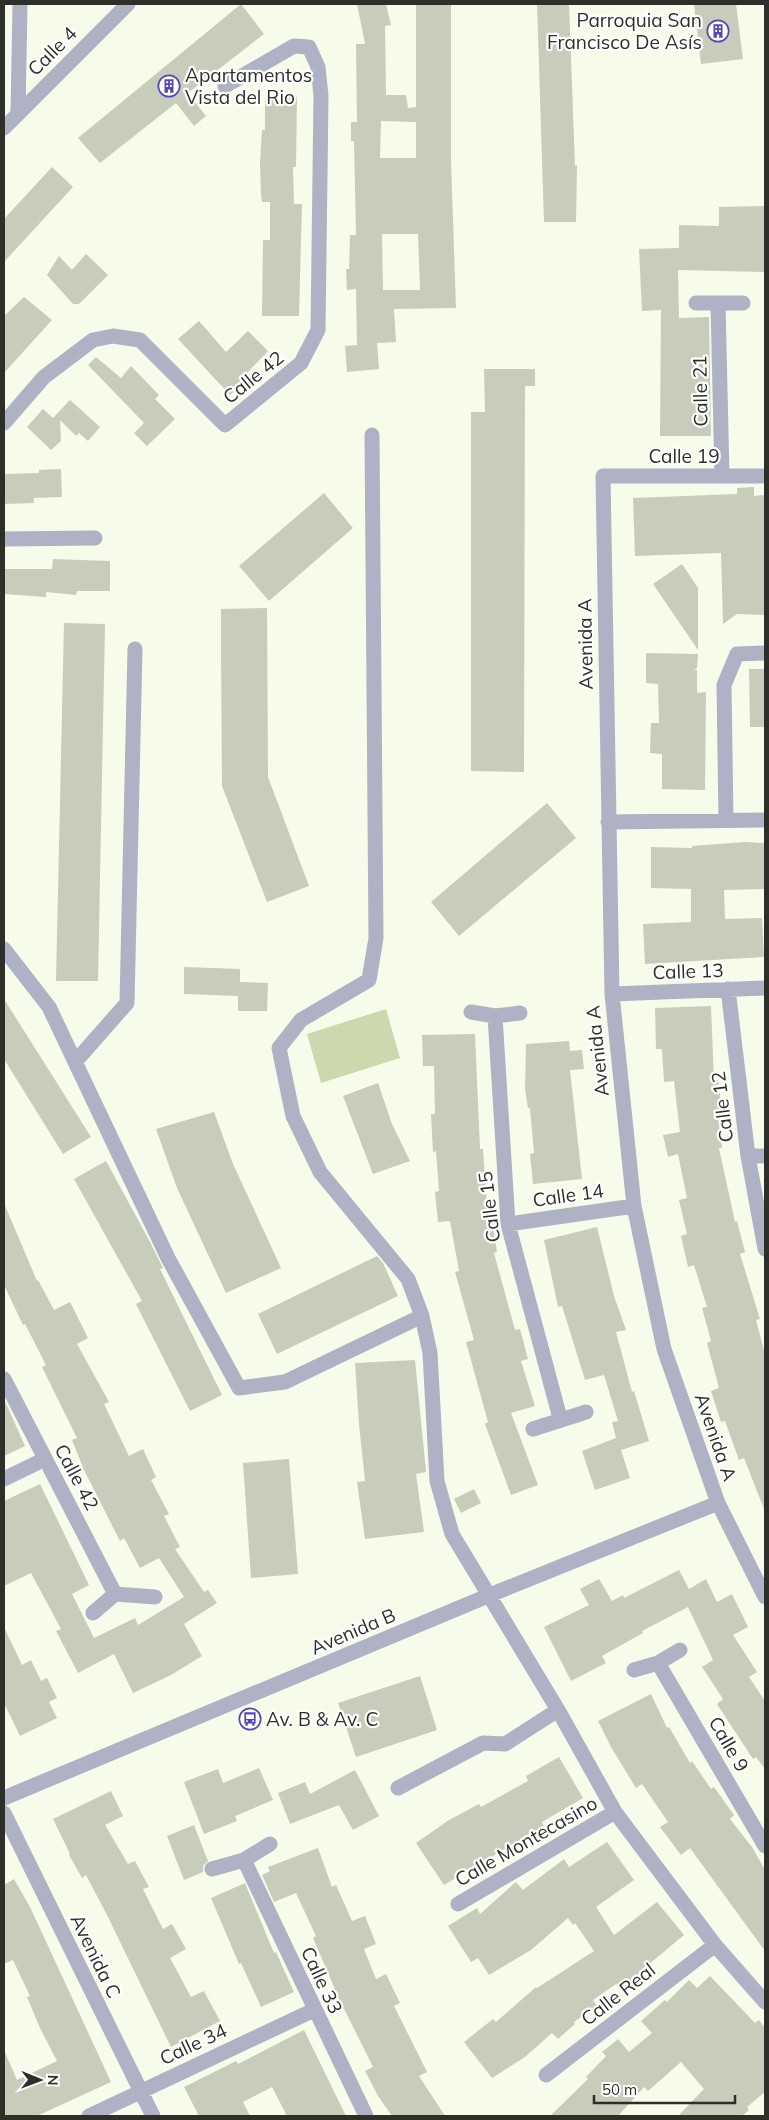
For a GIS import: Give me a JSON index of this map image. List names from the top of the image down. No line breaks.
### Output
{"streets":{"street":["Calle 4","Calle 42","Calle 21","Calle 19","Avenida A","Calle 13","Calle 12","Calle 14","Calle 15","Avenida B","Calle 9","Calle Montecasino","Avenida C","Calle 33","Calle Real","Calle 34"]},"crossings":[["Calle 21","Calle 19"],["Calle 19","Avenida A"],["Avenida A","Calle 13"],["Avenida A","Calle 14"],["Avenida A","Avenida B"],["Calle 13","Calle 12"],["Calle 14","Calle 15"],["Avenida C","Calle 34"],["Calle 33","Calle 34"]],"places":{"building":["Parroquia San Francisco De Asís","Apartamentos Vista del Rio"],"bus stop":["Av. B & Av. C"]},"scale_bar":"50 m","north":"right"}
